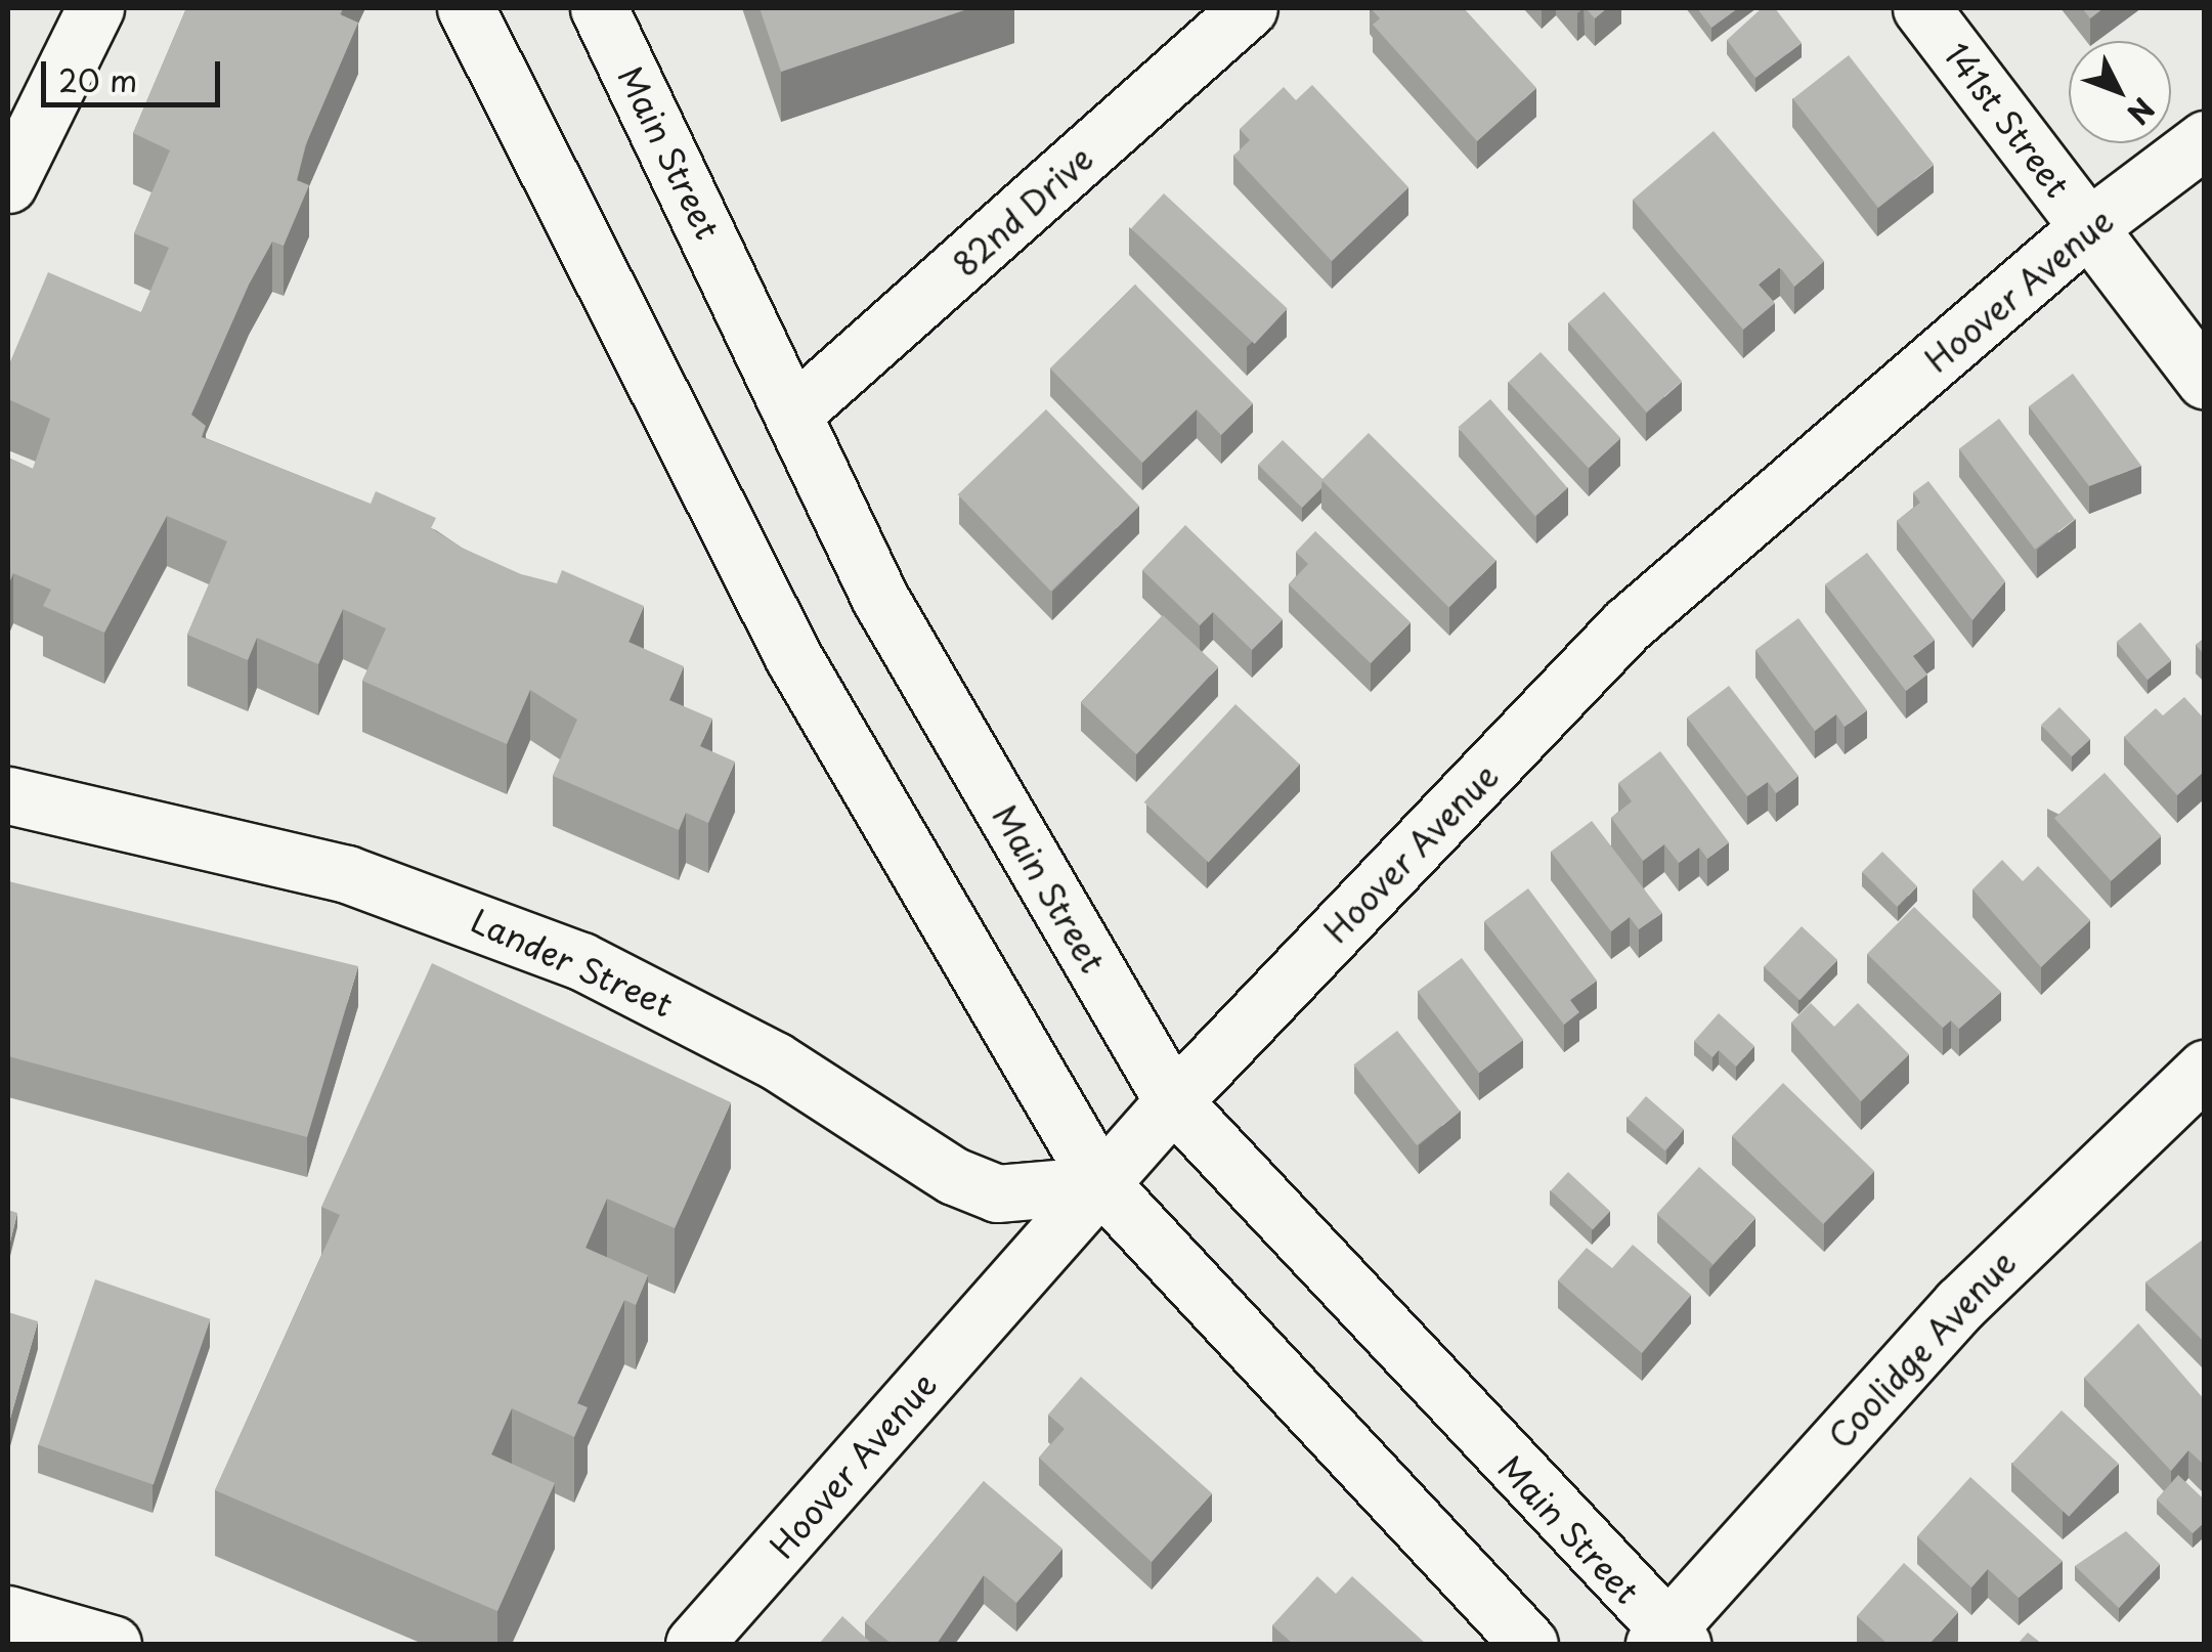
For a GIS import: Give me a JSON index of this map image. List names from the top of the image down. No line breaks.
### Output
{"streets":{"street":["141st Street","Main Street","82nd Drive","Hoover Avenue","Lander Street","Coolidge Avenue"]},"crossings":[["141st Street","Hoover Avenue"],["Main Street","82nd Drive"],["Main Street","Hoover Avenue"],["Main Street","Coolidge Avenue"],["Hoover Avenue","Lander Street"]],"scale_bar":"20 m","north":"bottom right"}
